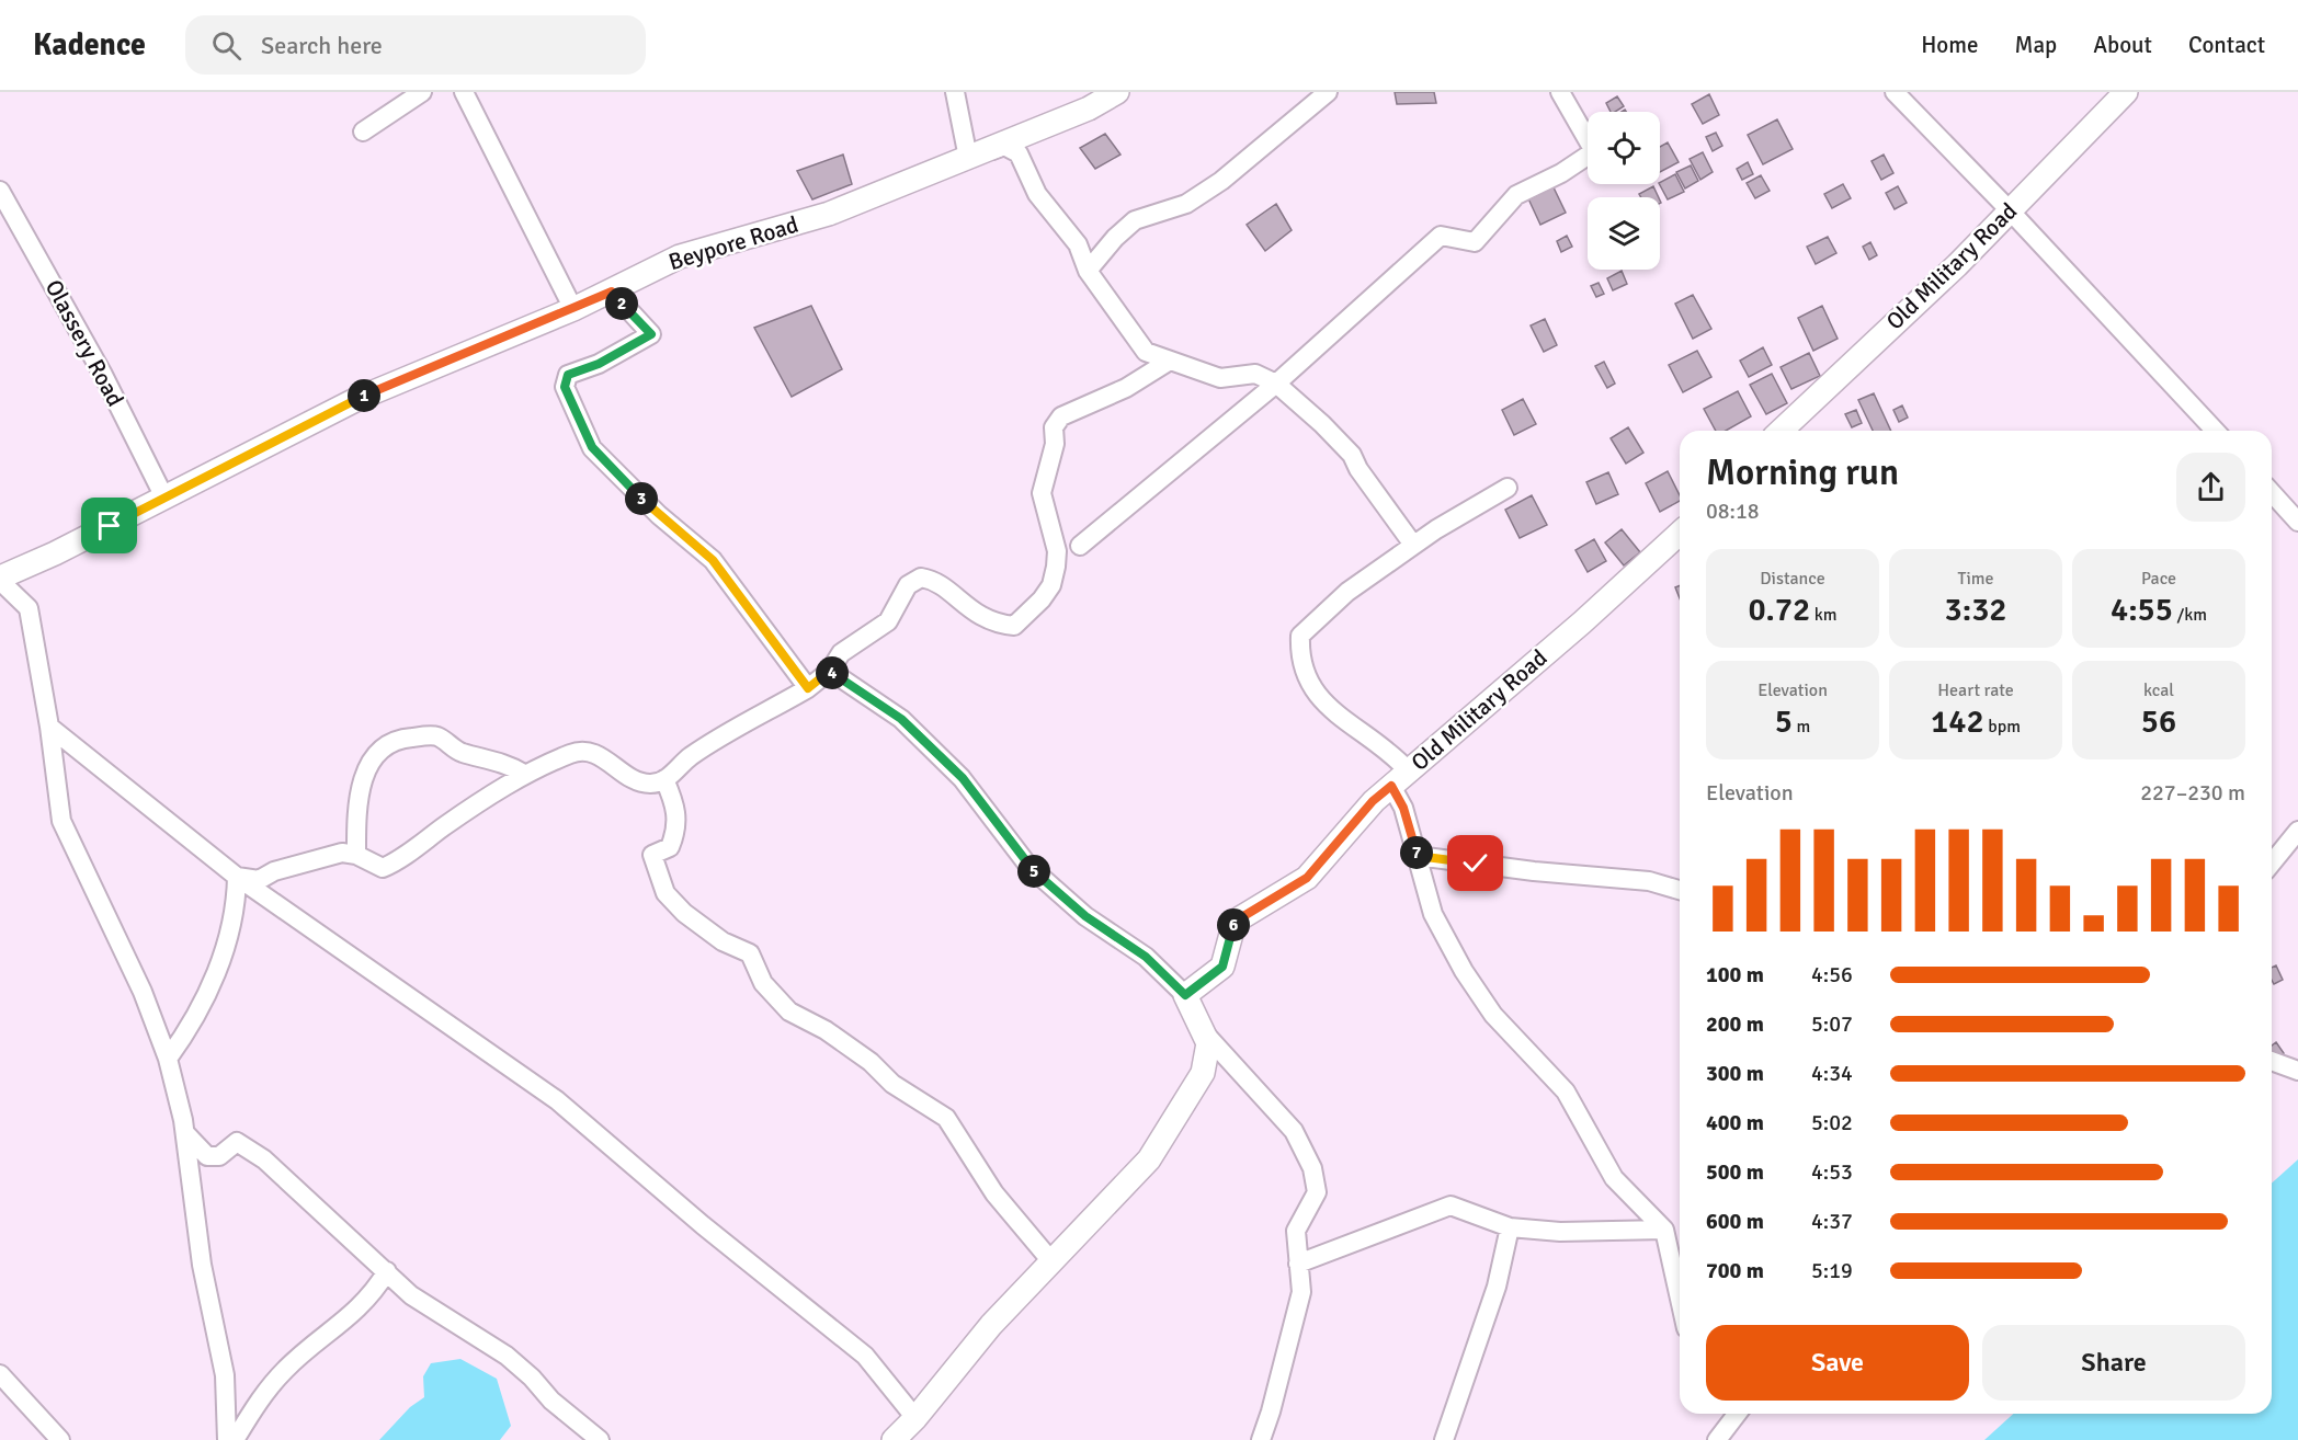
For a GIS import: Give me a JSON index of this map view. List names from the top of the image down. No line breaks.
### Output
{"streets":{"main road":["Beypore Road","Old Military Road"],"street":["Olassery Road"]},"crossings":[["Beypore Road","Olassery Road"]],"page":{"header":"Kadence","search":"Search here","nav":["Home","Map","About","Contact"],"pins":["2","1","3","4","7","5","6"],"heading":["Morning run","08:18"],"stats":[["Distance","0.72 km"],["Time","3:32"],["Pace","4:55 /km"],["Elevation","5 m"],["Heart rate","142 bpm"],["kcal","56"]],"chart":["Elevation","227–230 m"],"list":[{"name":"100 m","note":"4:56"},{"name":"200 m","note":"5:07"},{"name":"300 m","note":"4:34"},{"name":"400 m","note":"5:02"},{"name":"500 m","note":"4:53"},{"name":"600 m","note":"4:37"},{"name":"700 m","note":"5:19"}],"buttons":["Save","Share"]}}
